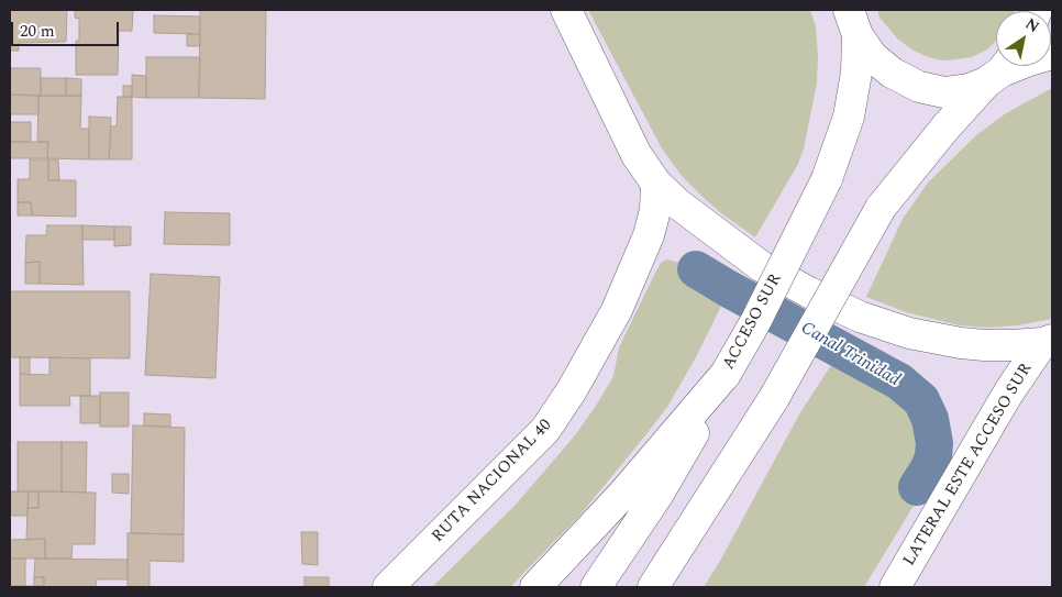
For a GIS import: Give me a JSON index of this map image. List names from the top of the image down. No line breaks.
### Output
{"streets":{"main road":["ACCESO SUR","LATERAL ESTE ACCESO SUR","RUTA NACIONAL 40"]},"water":["Canal Trinidad"],"scale_bar":"20 m","north":"top right"}
